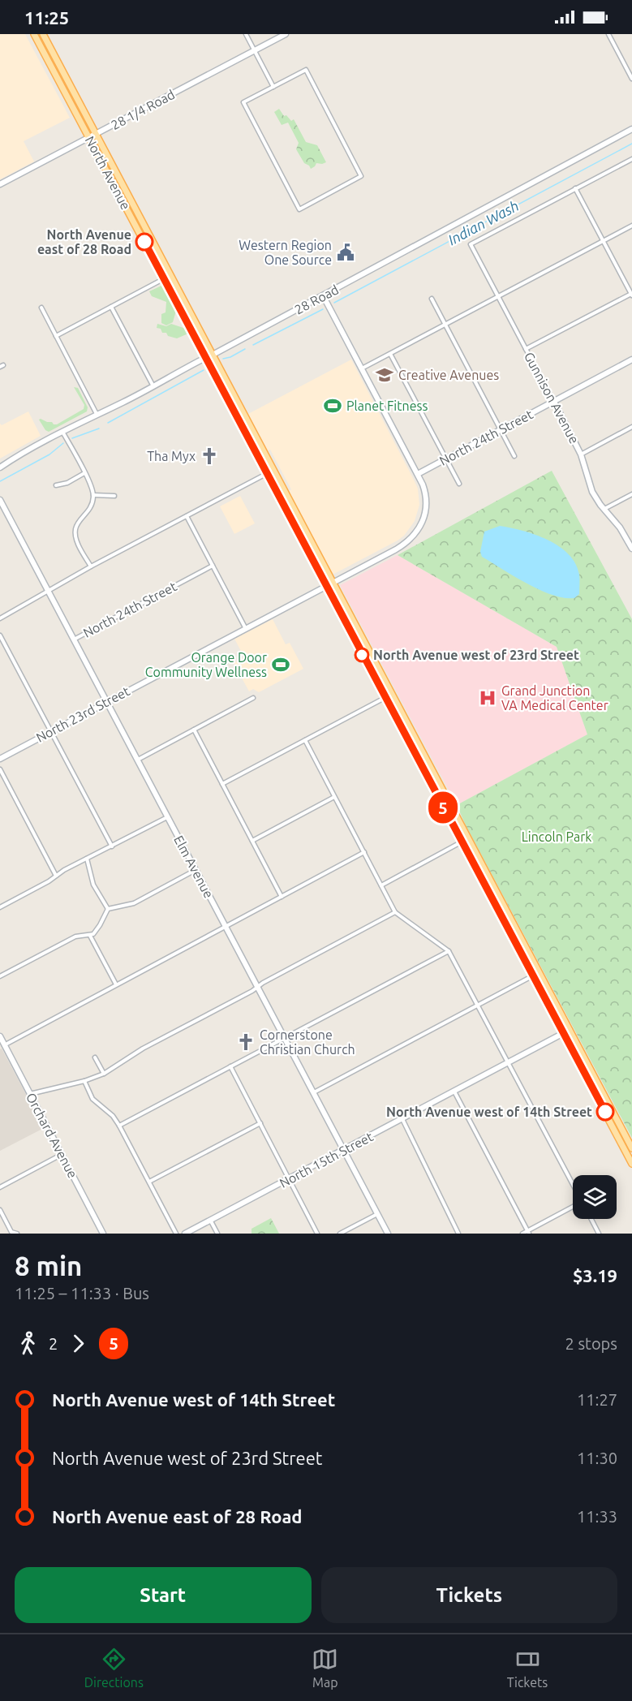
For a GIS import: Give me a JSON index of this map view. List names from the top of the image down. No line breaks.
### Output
{"streets":{"main road":["North Avenue"],"street":["28 1/4 Road","28 Road","Gunnison Avenue","North 24th Street","North 23rd Street","Elm Avenue","Orchard Avenue","North 15th Street"]},"crossings":[["28 1/4 Road","North Avenue"],["North Avenue","28 Road"],["North Avenue","North 23rd Street"],["North Avenue","North 15th Street"],["Gunnison Avenue","North 24th Street"],["North 24th Street","North 23rd Street"],["North 24th Street","Elm Avenue"],["North 23rd Street","Elm Avenue"],["Elm Avenue","North 15th Street"]],"water":["Indian Wash"],"parks":["Lincoln Park"],"places":{"other":["North Avenue east of 28 Road","North Avenue west of 23rd Street","North Avenue west of 14th Street"],"public building":["Western Region One Source"],"school or university":["Creative Avenues"],"sports":["Planet Fitness","Orange Door Community Wellness"],"church":["Tha Myx","Cornerstone Christian Church"],"hospital":["Grand Junction VA Medical Center"]},"lines":["bus line 5"],"page":{"status":"11:25","on_map":"5","heading":["8 min","11:25 – 11:33 · Bus","$3.19"],"legs":["2","5","2 stops"],"list":[{"name":"North Avenue west of 14th Street","value":"11:27"},{"name":"North Avenue west of 23rd Street","value":"11:30"},{"name":"North Avenue east of 28 Road","value":"11:33"}],"buttons":["Start","Tickets"],"tabs":["Directions","Map","Tickets"]}}
